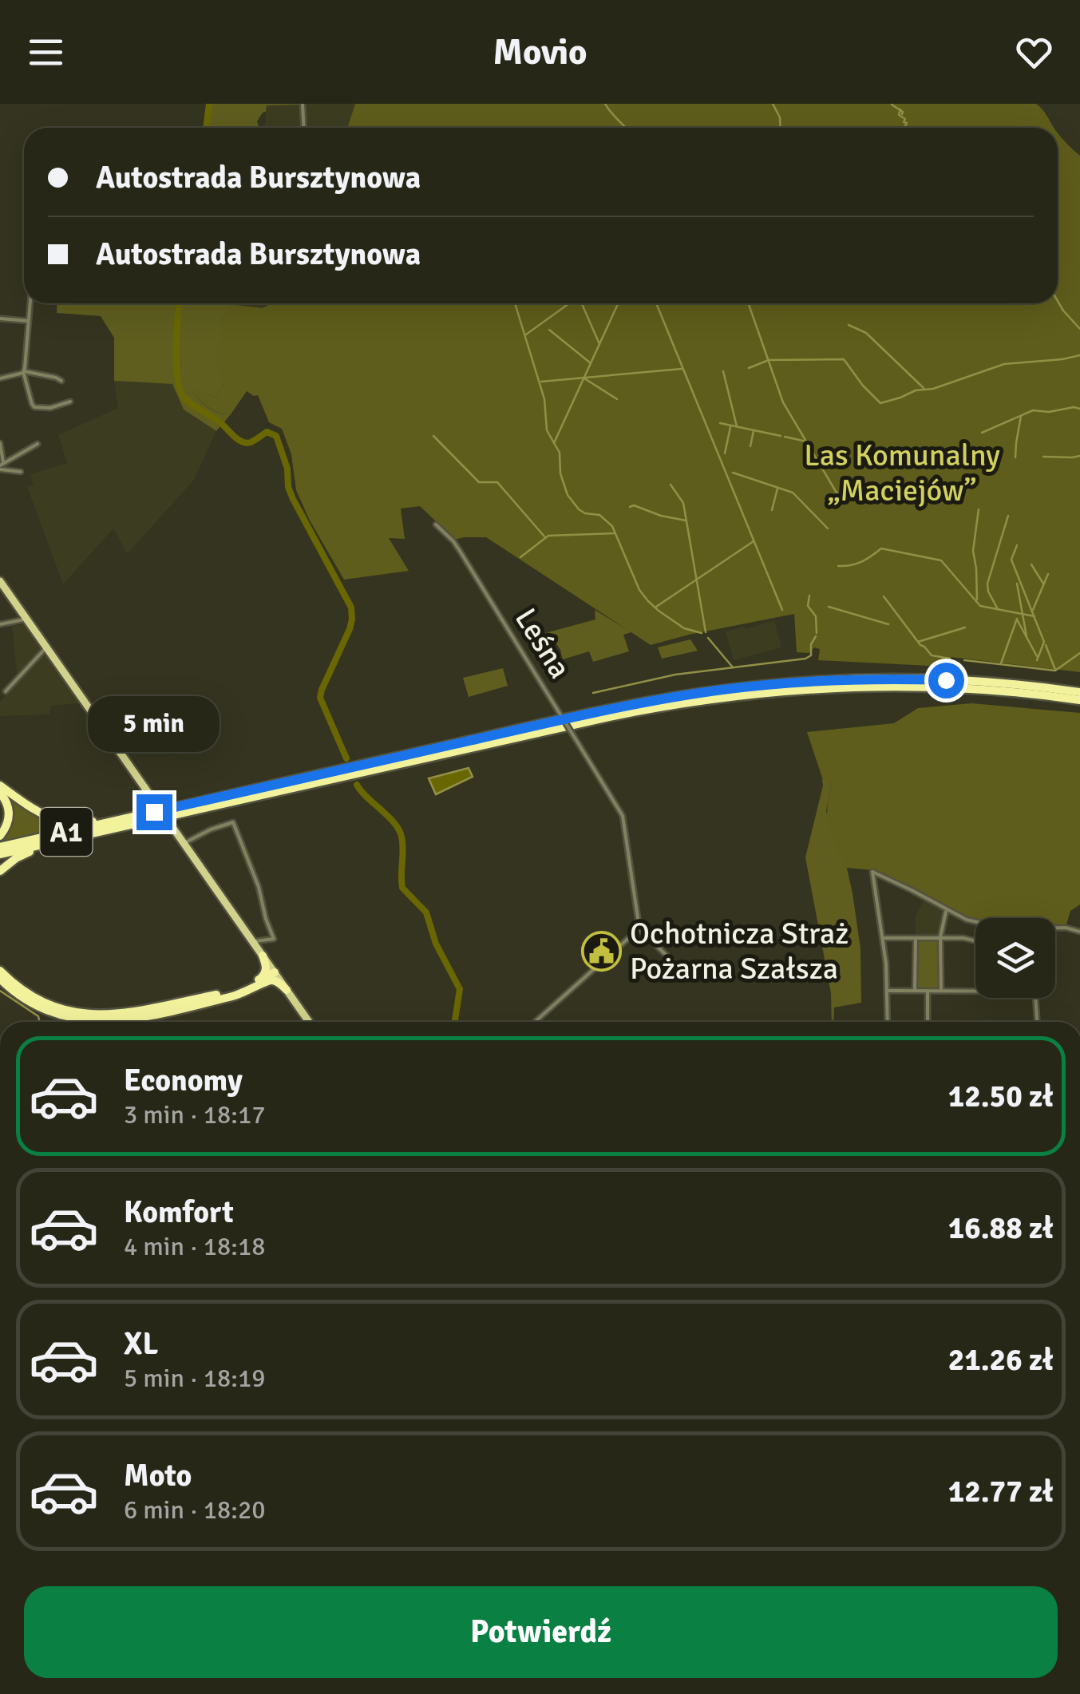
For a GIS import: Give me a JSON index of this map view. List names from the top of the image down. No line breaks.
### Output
{"streets":{"highway":["A1"],"street":["Leśna"]},"parks":["Las Komunalny „Maciejów”"],"places":{"public building":["Ochotnicza Straż Pożarna Szałsza"]},"page":{"header":"Movio","banner":["Autostrada Bursztynowa","Autostrada Bursztynowa"],"bubble":"5 min","list":[{"name":"Economy","note":"3 min · 18:17","value":"12.50 zł"},{"name":"Komfort","note":"4 min · 18:18","value":"16.88 zł"},{"name":"XL","note":"5 min · 18:19","value":"21.26 zł"},{"name":"Moto","note":"6 min · 18:20","value":"12.77 zł"}],"buttons":"Potwierdź"}}
